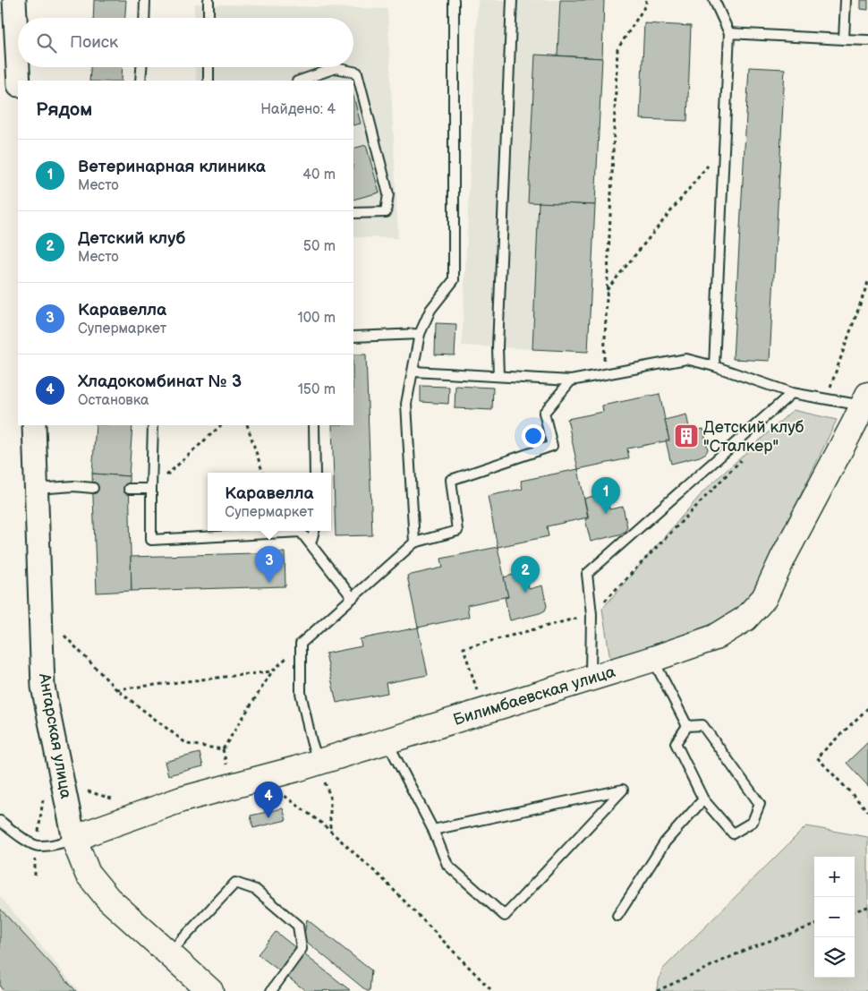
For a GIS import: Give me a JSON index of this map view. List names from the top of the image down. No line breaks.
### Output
{"streets":{"main road":["Билимбаевская улица","Ангарская улица"]},"crossings":[["Билимбаевская улица","Ангарская улица"]],"places":{"building":["Детский клуб \"Сталкер\""]},"page":{"search":"Поиск","heading":["Рядом","Найдено: 4"],"list":[{"mark":"1","name":"Ветеринарная клиника","note":"Место","value":"40 m"},{"mark":"2","name":"Детский клуб","note":"Место","value":"50 m"},{"mark":"3","name":"Каравелла","note":"Супермаркет","value":"100 m"},{"mark":"4","name":"Хладокомбинат № 3","note":"Остановка","value":"150 m"}],"popup":["Каравелла","Супермаркет"],"pins":["1","3","2","4"],"map_buttons":["+","−"]}}
